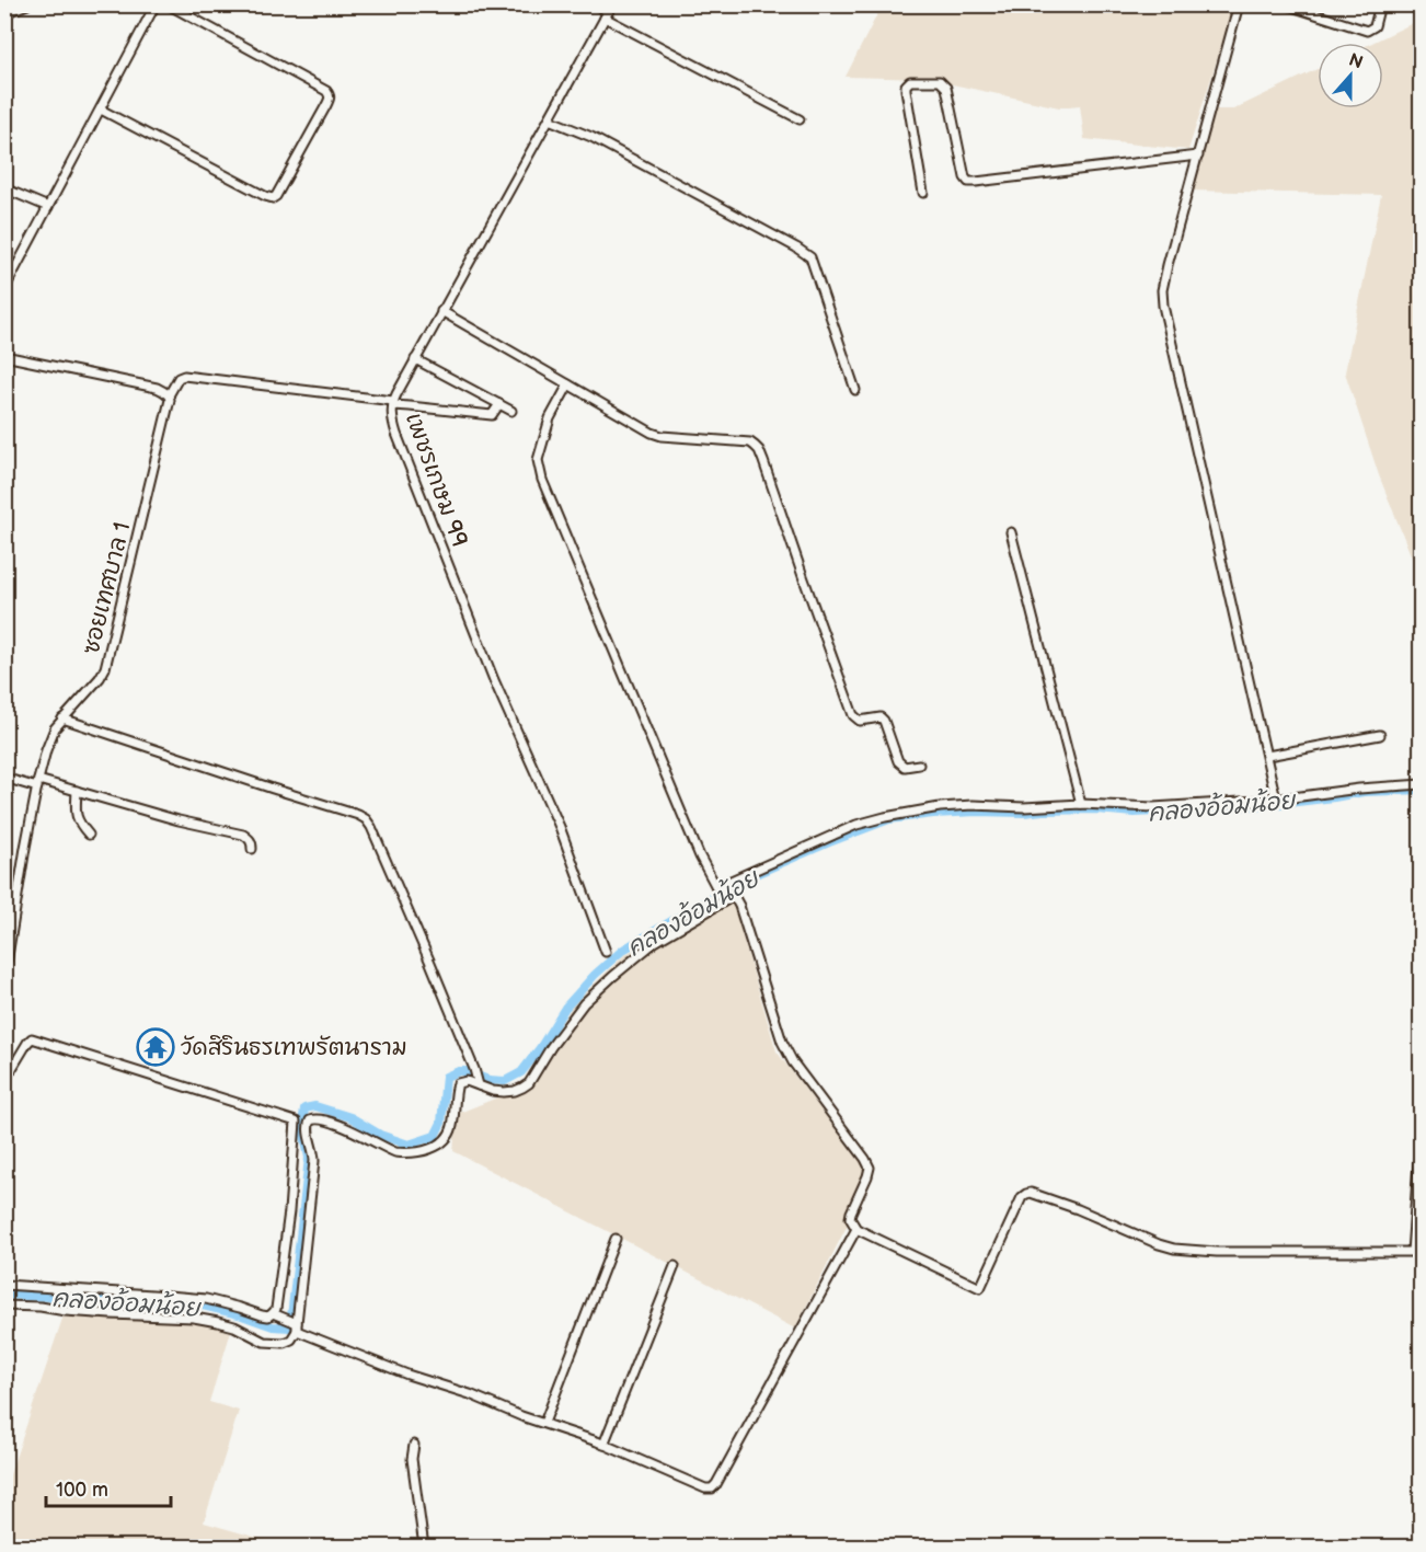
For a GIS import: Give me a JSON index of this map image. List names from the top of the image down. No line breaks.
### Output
{"streets":{"street":["เพชรเกษม 99","ซอยเทศบาล 1"]},"water":["คลองอ้อมน้อย"],"places":{"temple":["วัดสิรินธรเทพรัตนาราม"]},"scale_bar":"100 m","north":"top"}
